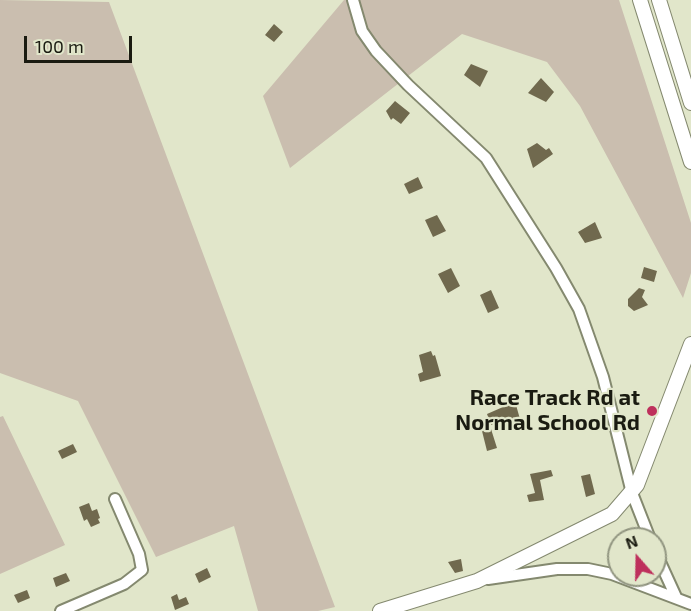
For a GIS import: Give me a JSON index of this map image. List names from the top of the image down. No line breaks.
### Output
{"places":["Race Track Rd at Normal School Rd"],"scale_bar":"100 m","north":"top"}
